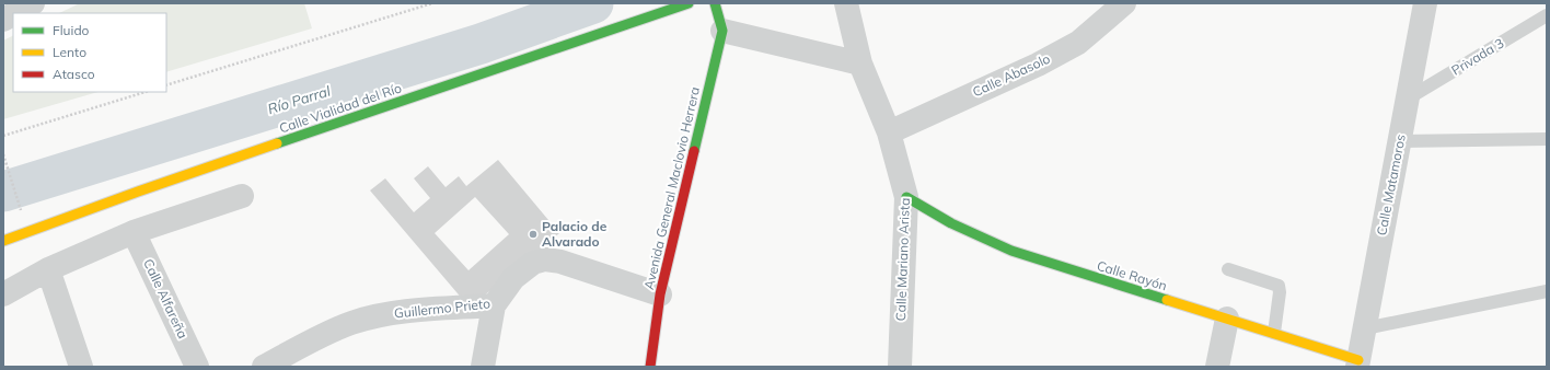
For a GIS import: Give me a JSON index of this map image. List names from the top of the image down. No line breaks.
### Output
{"streets":{"street":["Calle Abasolo","Calle Vialidad del Río","Calle Matamoros","Avenida General Maclovio Herrera","Calle Mariano Arista","Calle Rayón","Calle Alfareña","Guillermo Prieto"],"lane":["Privada 3"]},"crossings":[["Privada 3","Calle Matamoros"],["Calle Abasolo","Calle Mariano Arista"],["Calle Matamoros","Calle Rayón"],["Avenida General Maclovio Herrera","Guillermo Prieto"],["Calle Mariano Arista","Calle Rayón"]],"water":["Río Parral"],"places":["Palacio de Alvarado"],"legend":["Fluido","Lento","Atasco"]}
